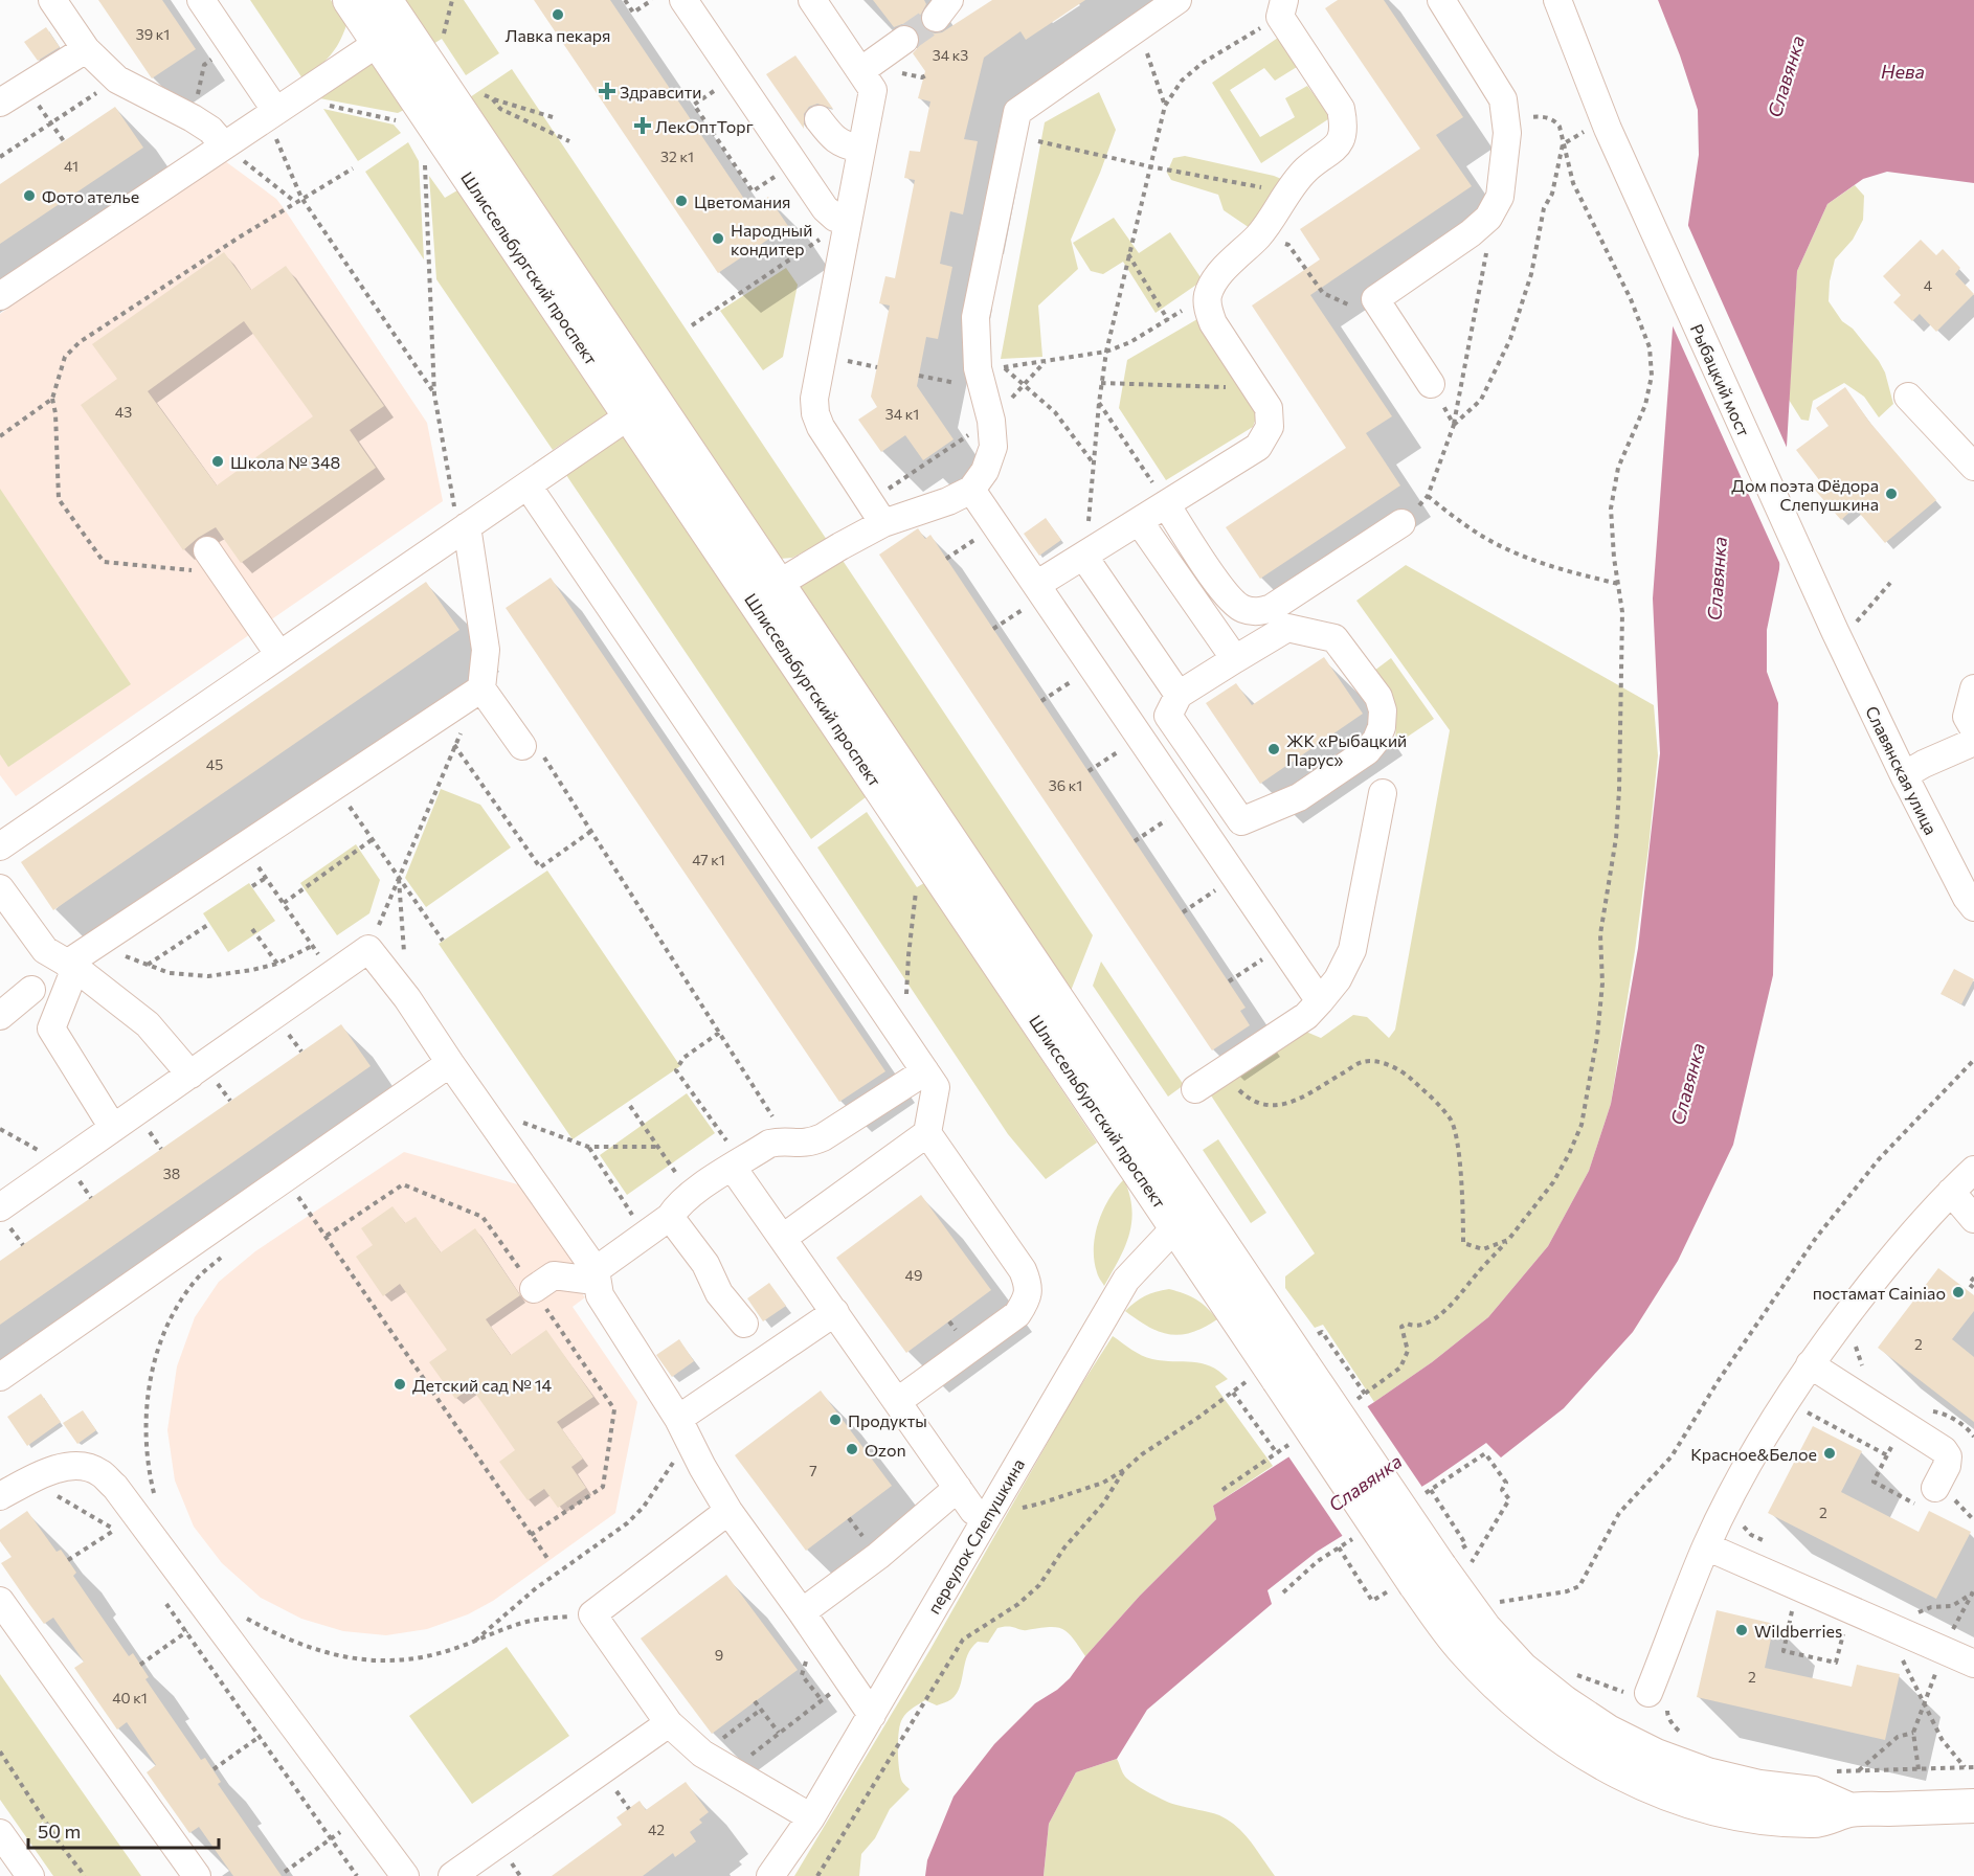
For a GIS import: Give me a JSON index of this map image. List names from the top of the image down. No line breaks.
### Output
{"streets":{"main road":["Шлиссельбургский проспект"],"street":["Рыбацкий мост","Славянская улица","переулок Слепушкина"]},"crossings":[["Шлиссельбургский проспект","переулок Слепушкина"],["Рыбацкий мост","Славянская улица"]],"water":["Нева","Славянка"],"places":{"other":["Лавка пекаря","Фото ателье","Цветомания","Народный кондитер","Школа № 348","Дом поэта Фёдора Слепушкина","ЖК «Рыбацкий Парус»","постамат Cainiao","Детский сад № 14","Продукты","Ozon","Красное&Белое","Wildberries"],"health":["Здравсити","ЛекОптТорг"]},"house_numbers":["39 к1","34 к3","32 к1","41","4","43","34 к1","45","36 к1","47 к1","38","49","2","7","2","9","2","40 к1","42"],"scale_bar":"50 m"}
